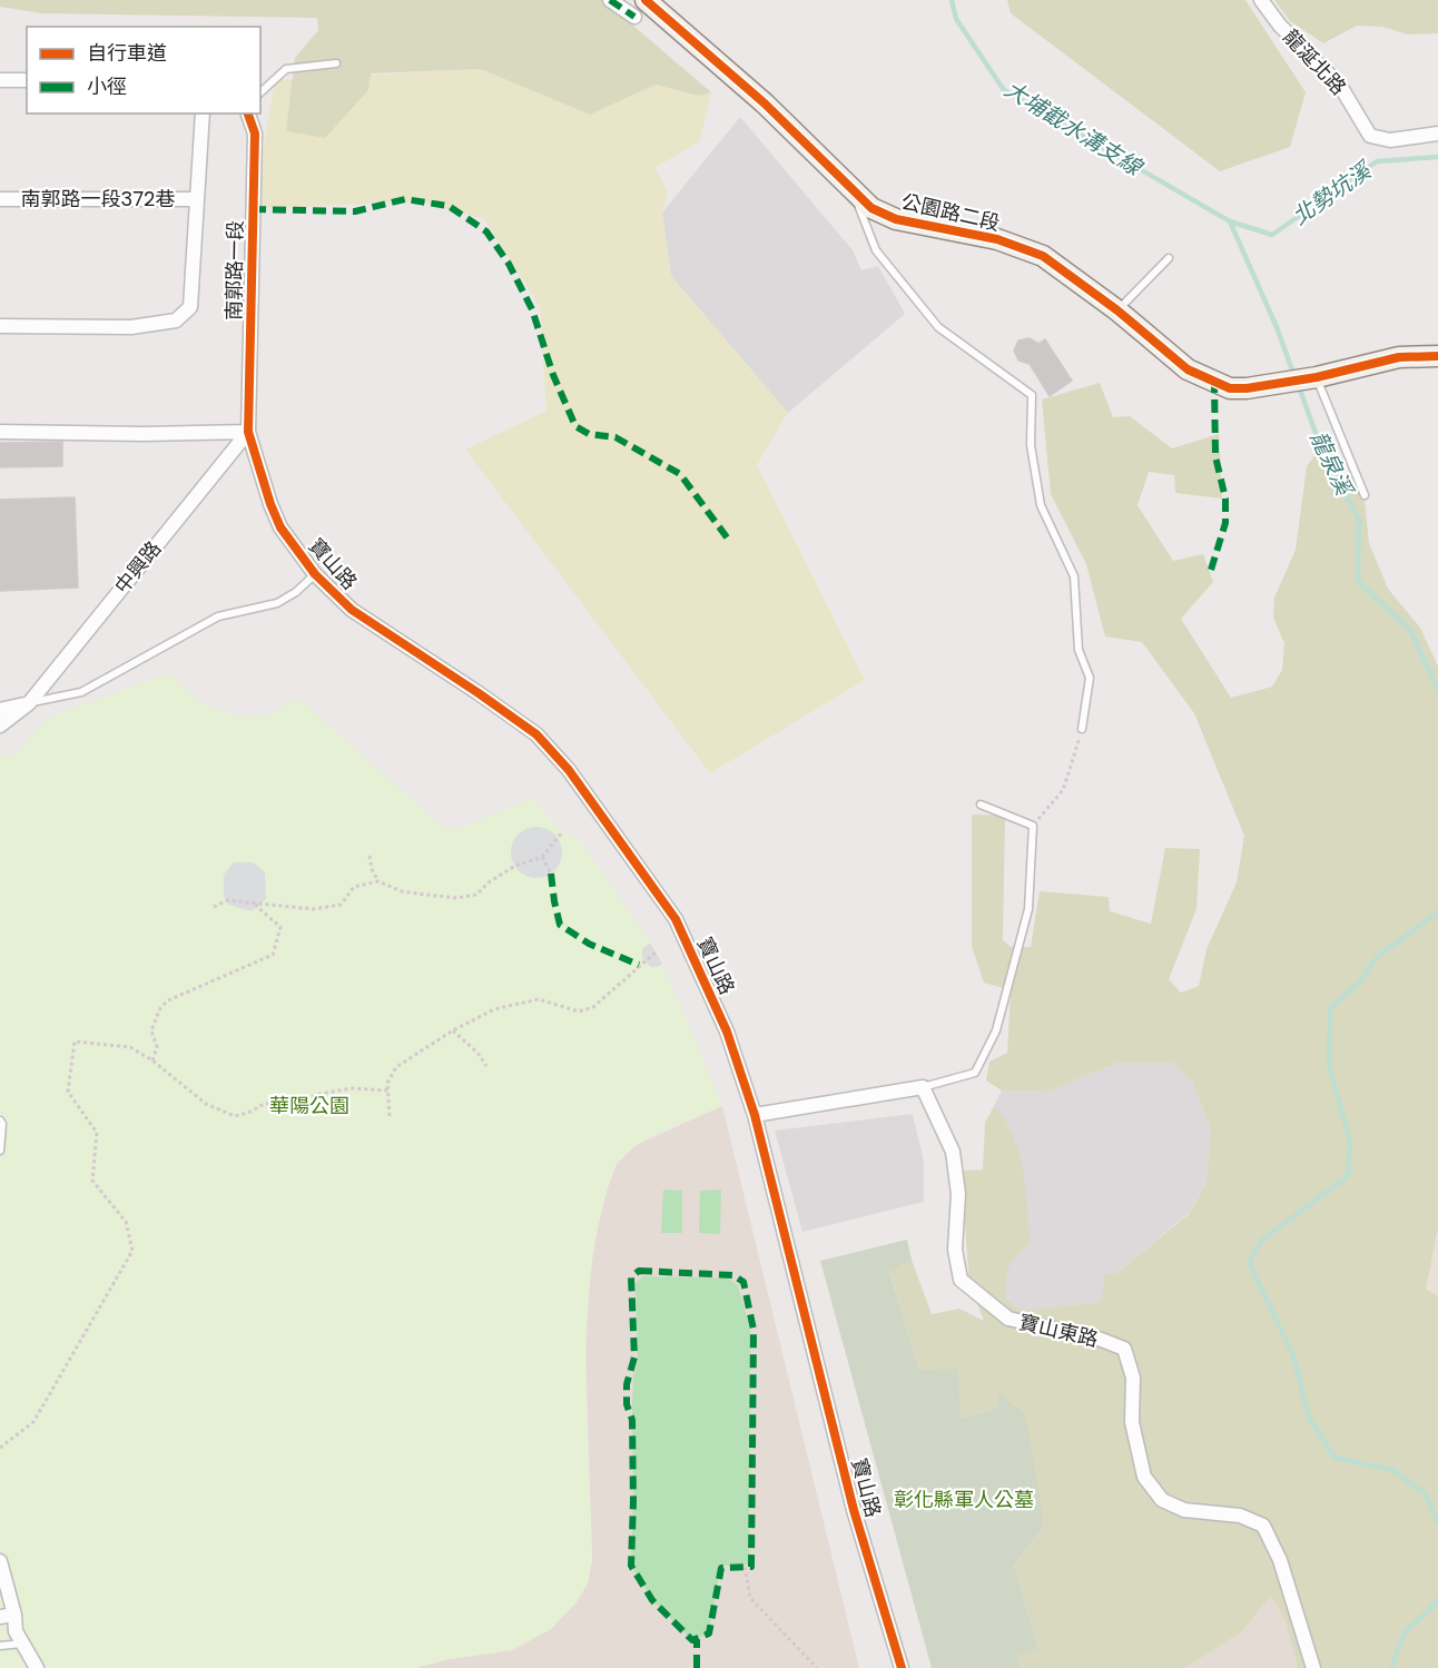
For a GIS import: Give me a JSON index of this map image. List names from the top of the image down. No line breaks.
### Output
{"streets":{"main road":["公園路二段"],"street":["龍涎北路","南郭路一段372巷","南郭路一段","寶山路","中興路","寶山東路"]},"crossings":[["南郭路一段","寶山路"],["南郭路一段","中興路"],["寶山路","中興路"]],"water":["大埔截水溝支線","北勢坑溪","龍泉溪"],"parks":["華陽公園","彰化縣軍人公墓"],"legend":["自行車道","小徑"]}
